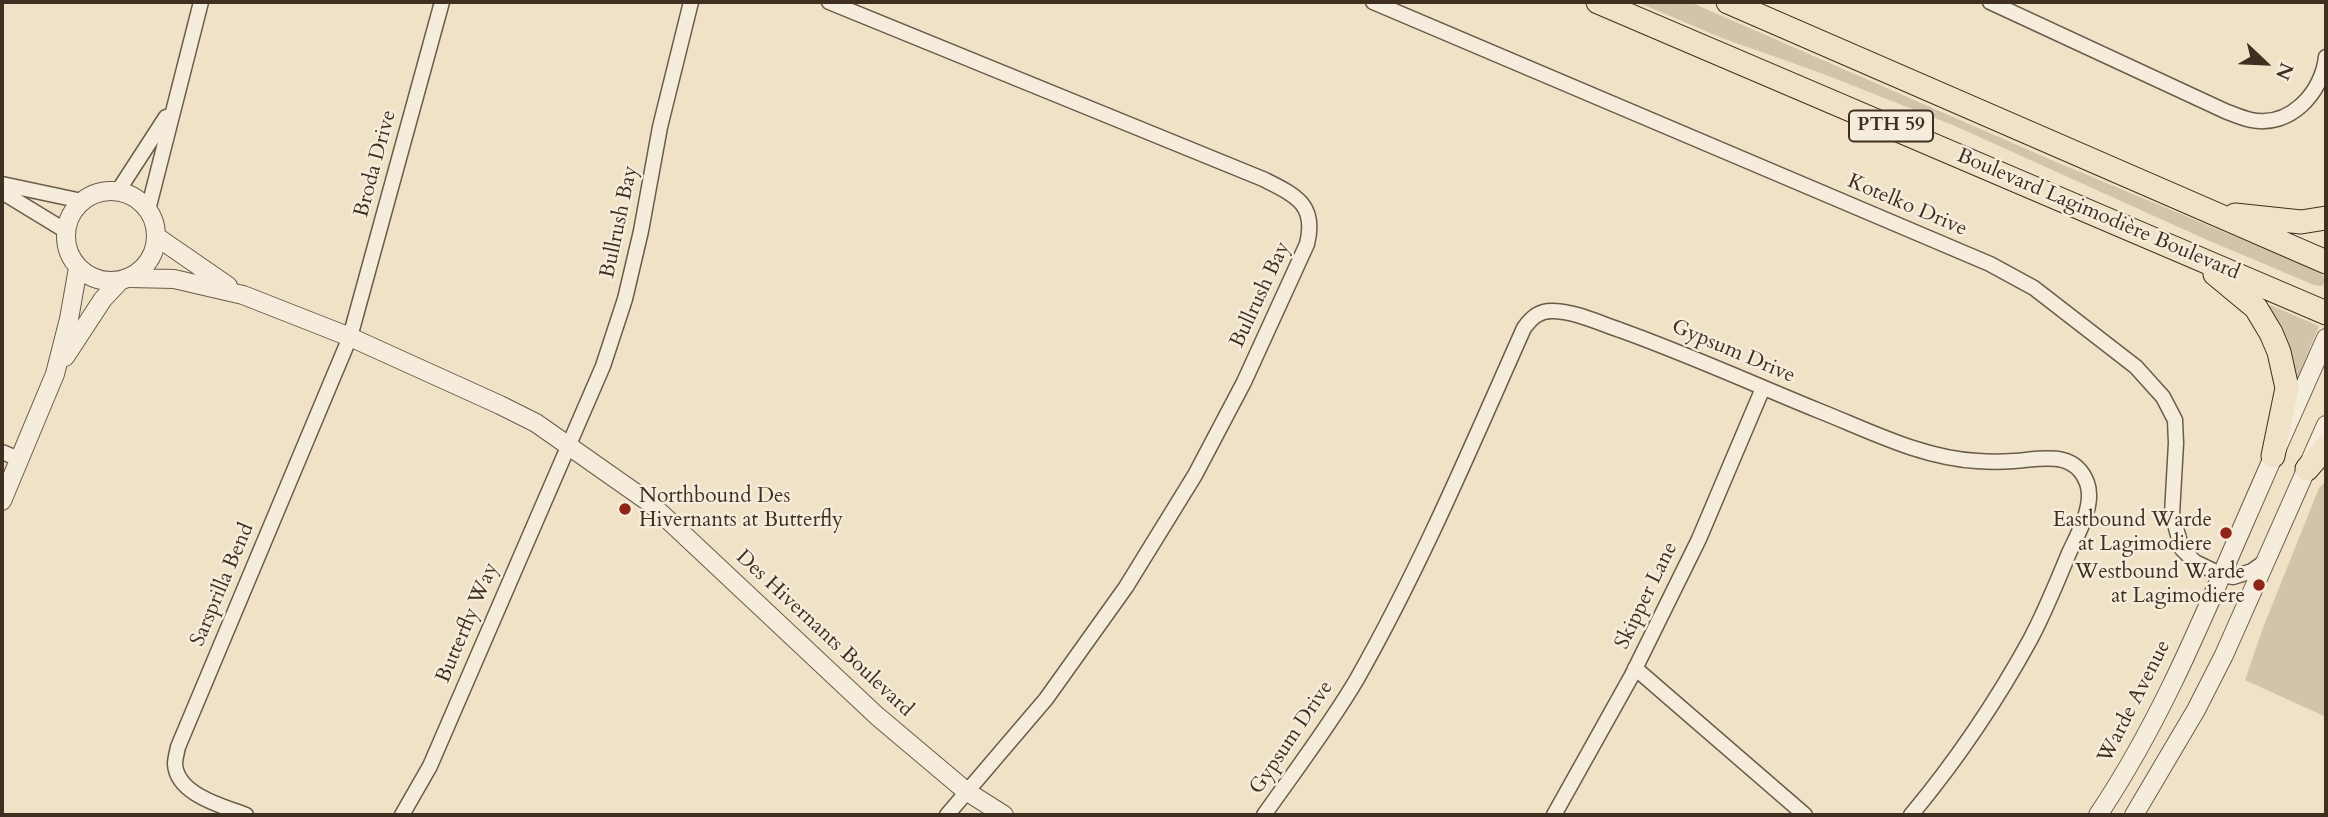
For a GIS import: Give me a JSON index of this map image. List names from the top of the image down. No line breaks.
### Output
{"streets":{"main road":["PTH 59","Boulevard Lagimodière Boulevard"],"street":["Broda Drive","Kotelko Drive","Bullrush Bay","Gypsum Drive","Sarsprilla Bend","Skipper Lane","Butterfly Way","Des Hivernants Boulevard","Warde Avenue"]},"crossings":[["Broda Drive","Sarsprilla Bend"],["Broda Drive","Des Hivernants Boulevard"],["Kotelko Drive","Warde Avenue"],["Bullrush Bay","Butterfly Way"],["Bullrush Bay","Des Hivernants Boulevard"],["Gypsum Drive","Skipper Lane"],["Sarsprilla Bend","Des Hivernants Boulevard"],["Butterfly Way","Des Hivernants Boulevard"]],"places":["Northbound Des Hivernants at Butterfly","Eastbound Warde at Lagimodiere","Westbound Warde at Lagimodiere"],"north":"bottom right"}
